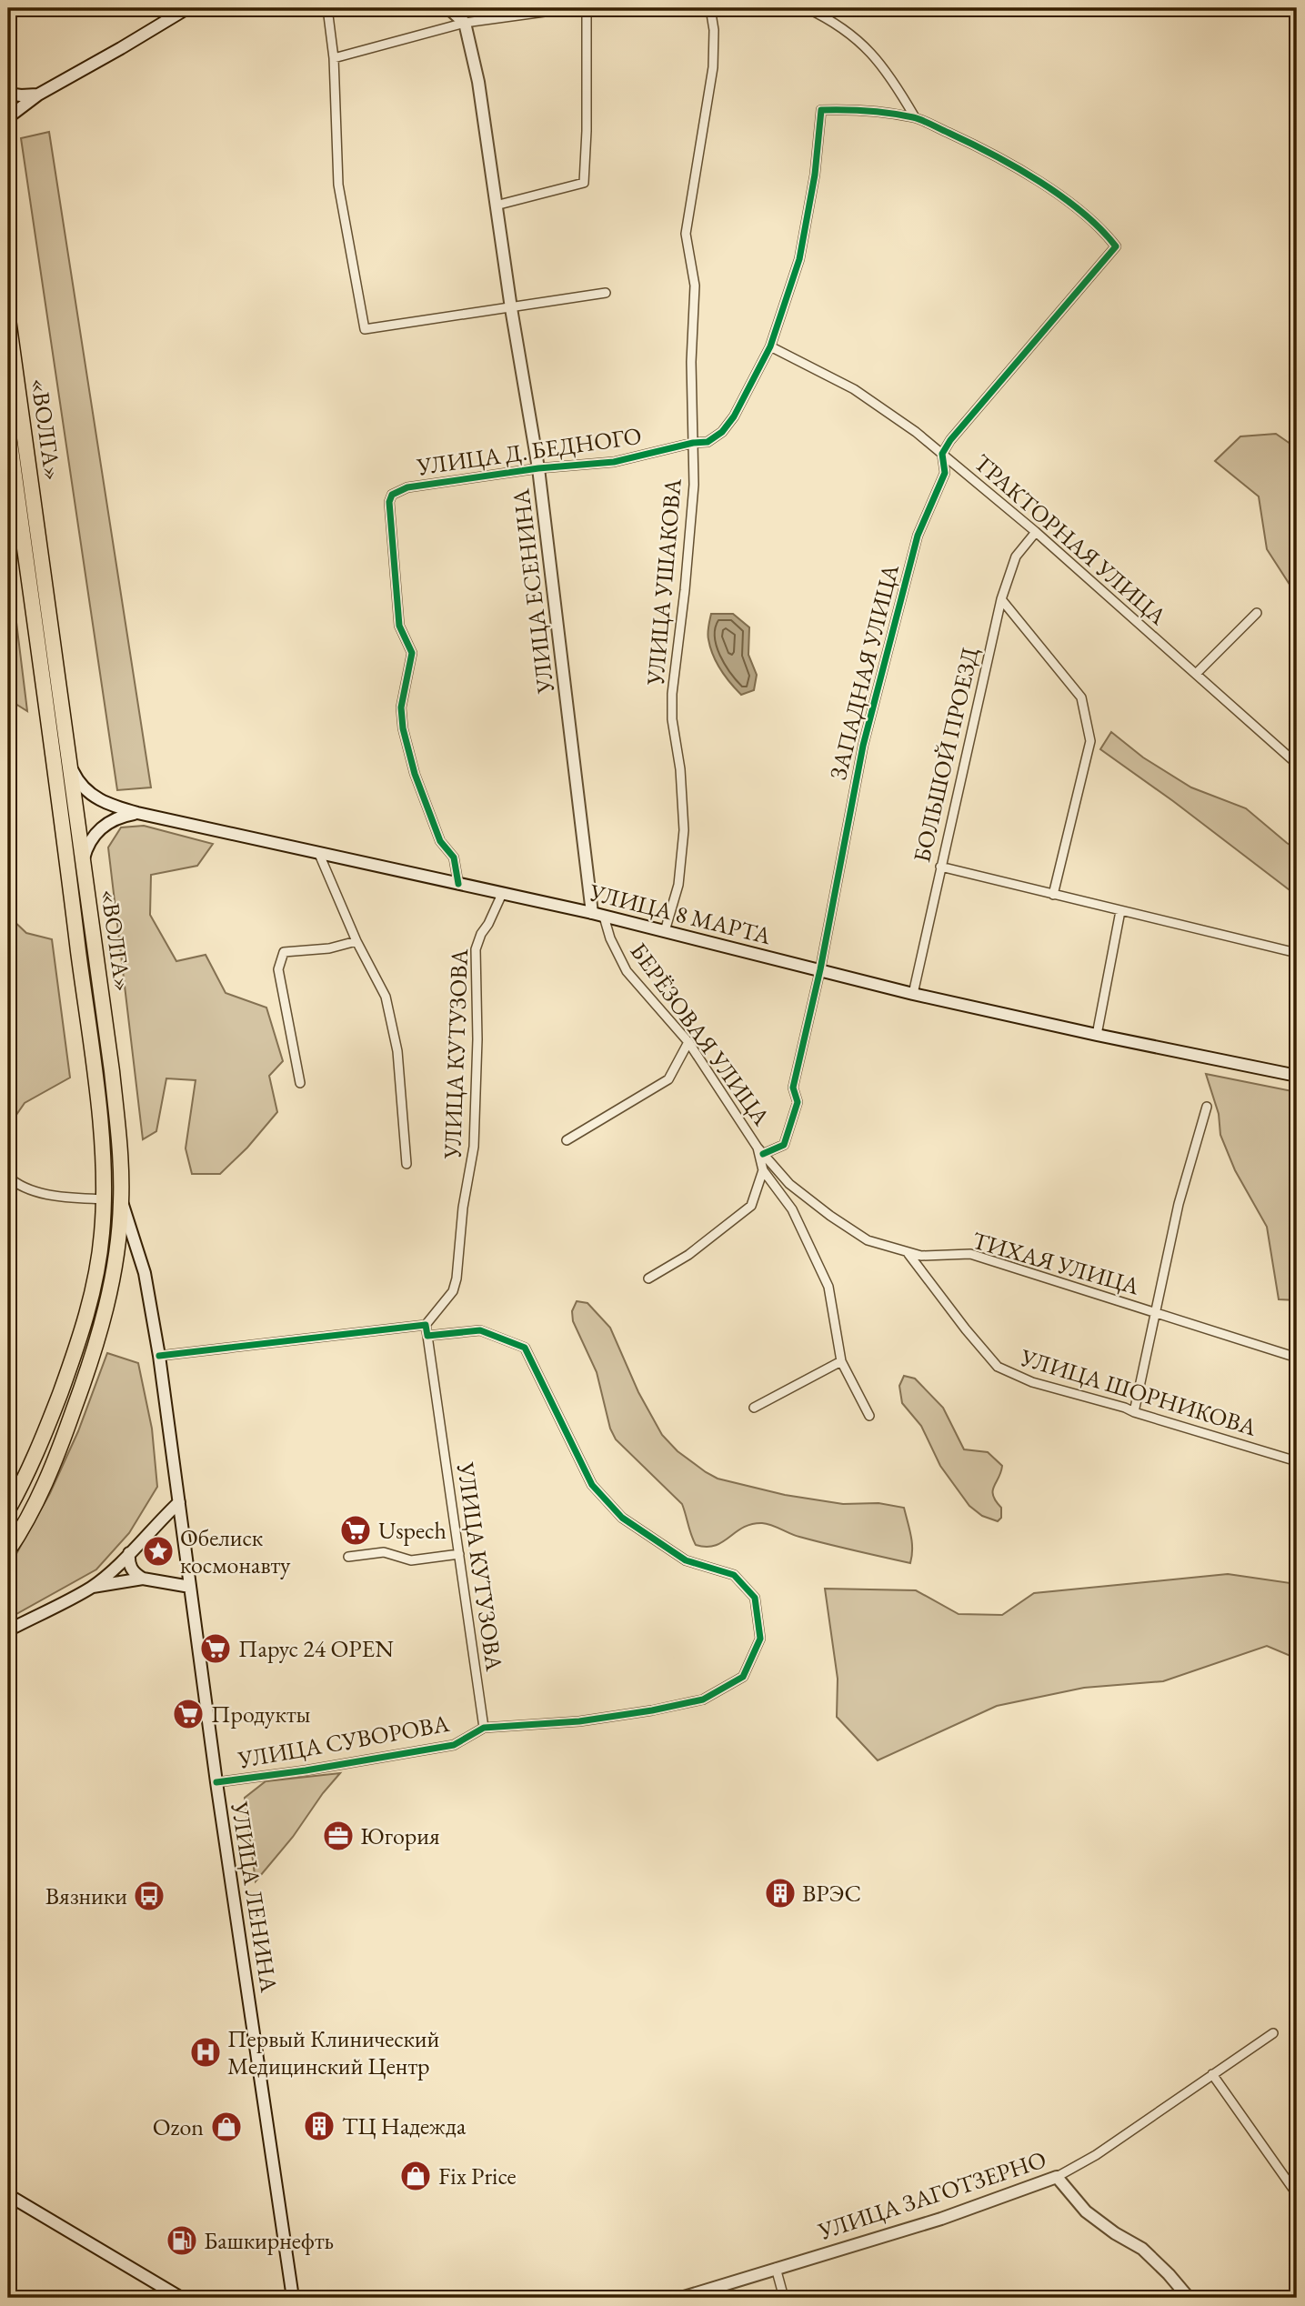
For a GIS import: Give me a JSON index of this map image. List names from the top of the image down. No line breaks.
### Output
{"streets":{"highway":["«ВОЛГА»"],"main road":["УЛИЦА ЕСЕНИНА","УЛИЦА 8 МАРТА","УЛИЦА ЛЕНИНА","УЛИЦА ЗАГОТЗЕРНО"],"street":["УЛИЦА Д. БЕДНОГО","ТРАКТОРНАЯ УЛИЦА","УЛИЦА УШАКОВА","ЗАПАДНАЯ УЛИЦА","БОЛЬШОЙ ПРОЕЗД","БЕРЁЗОВАЯ УЛИЦА","УЛИЦА КУТУЗОВА","ТИХАЯ УЛИЦА","УЛИЦА ШОРНИКОВА","УЛИЦА СУВОРОВА"]},"crossings":[["«ВОЛГА»","УЛИЦА 8 МАРТА"],["«ВОЛГА»","УЛИЦА ЛЕНИНА"],["УЛИЦА Д. БЕДНОГО","ТРАКТОРНАЯ УЛИЦА"],["УЛИЦА Д. БЕДНОГО","УЛИЦА УШАКОВА"],["УЛИЦА Д. БЕДНОГО","УЛИЦА ЕСЕНИНА"],["УЛИЦА Д. БЕДНОГО","УЛИЦА 8 МАРТА"],["ТРАКТОРНАЯ УЛИЦА","ЗАПАДНАЯ УЛИЦА"],["ТРАКТОРНАЯ УЛИЦА","БОЛЬШОЙ ПРОЕЗД"],["УЛИЦА УШАКОВА","УЛИЦА 8 МАРТА"],["УЛИЦА ЕСЕНИНА","УЛИЦА 8 МАРТА"],["ЗАПАДНАЯ УЛИЦА","УЛИЦА 8 МАРТА"],["ЗАПАДНАЯ УЛИЦА","БЕРЁЗОВАЯ УЛИЦА"],["ЗАПАДНАЯ УЛИЦА","ТИХАЯ УЛИЦА"],["БОЛЬШОЙ ПРОЕЗД","УЛИЦА 8 МАРТА"],["УЛИЦА 8 МАРТА","БЕРЁЗОВАЯ УЛИЦА"],["УЛИЦА 8 МАРТА","УЛИЦА КУТУЗОВА"],["БЕРЁЗОВАЯ УЛИЦА","ТИХАЯ УЛИЦА"],["УЛИЦА КУТУЗОВА","УЛИЦА СУВОРОВА"],["ТИХАЯ УЛИЦА","УЛИЦА ШОРНИКОВА"],["УЛИЦА СУВОРОВА","УЛИЦА ЛЕНИНА"]],"places":{"supermarket":["Uspech","Парус 24 OPEN","Продукты"],"place":["Обелиск космонавту"],"office":["Югория"],"building":["ВРЭС","ТЦ Надежда"],"bus stop":["Вязники"],"hospital":["Первый Клинический Медицинский Центр"],"shop":["Ozon","Fix Price"],"fuel station":["Башкирнефть"]}}
